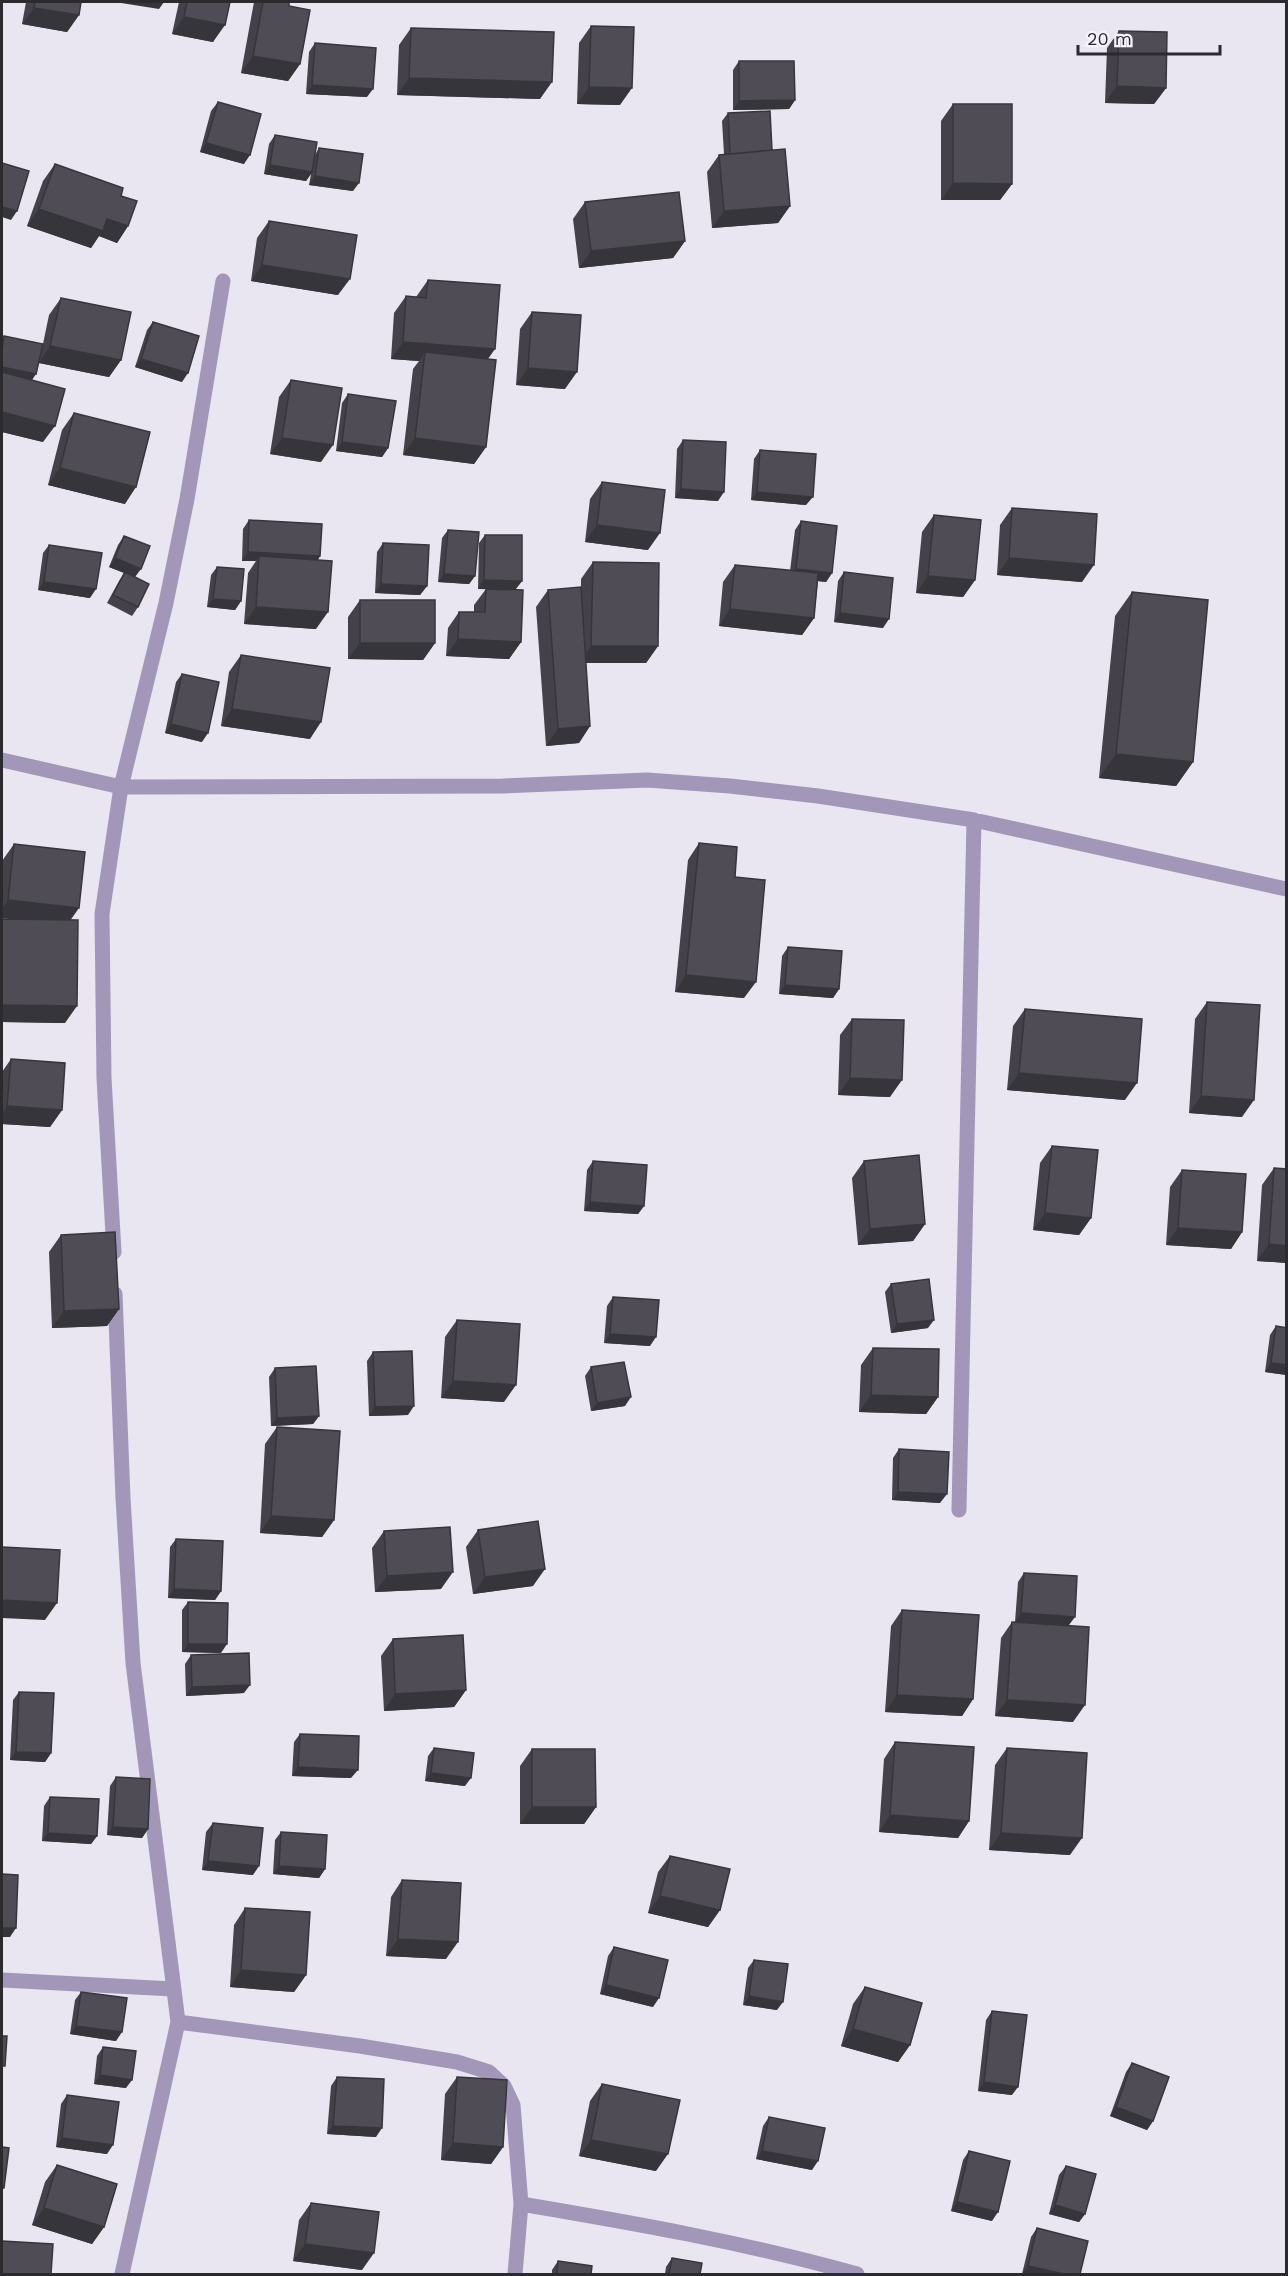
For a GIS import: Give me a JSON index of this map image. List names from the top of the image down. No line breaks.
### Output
{"scale_bar":"20 m"}
